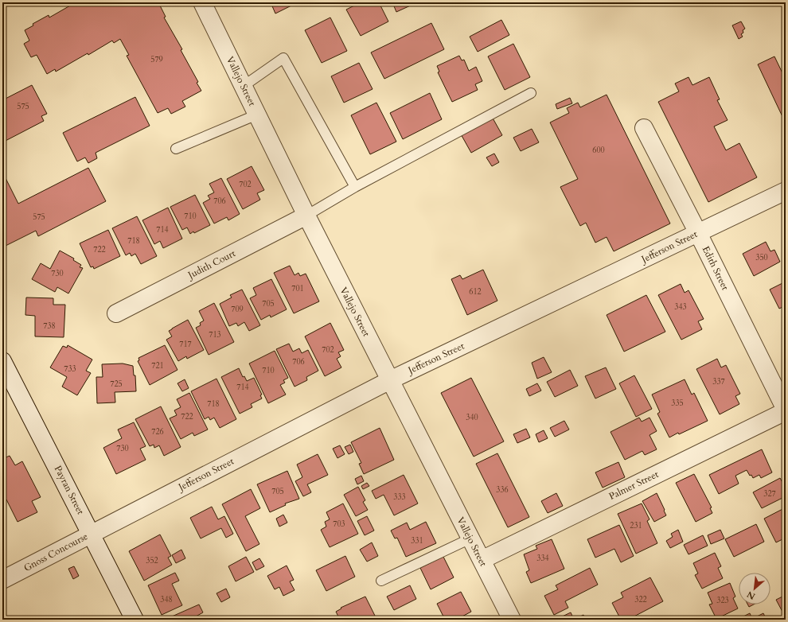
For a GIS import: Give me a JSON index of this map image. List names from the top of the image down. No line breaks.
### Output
{"streets":{"street":["Vallejo Street","Jefferson Street","Judith Court","Edith Street","Palmer Street","Payran Street","Gnoss Concourse"]},"crossings":[["Vallejo Street","Jefferson Street"],["Vallejo Street","Judith Court"],["Vallejo Street","Palmer Street"],["Jefferson Street","Edith Street"],["Jefferson Street","Payran Street"],["Jefferson Street","Gnoss Concourse"],["Edith Street","Palmer Street"],["Payran Street","Gnoss Concourse"]],"house_numbers":["579","575","600","702","706","710","575","714","718","722","350","730","701","612","705","343","709","738","713","717","702","706","721","733","710","337","725","714","335","718","722","340","726","730","336","705","327","333","703","231","331","334","352","348","322","323"],"north":"bottom left"}
